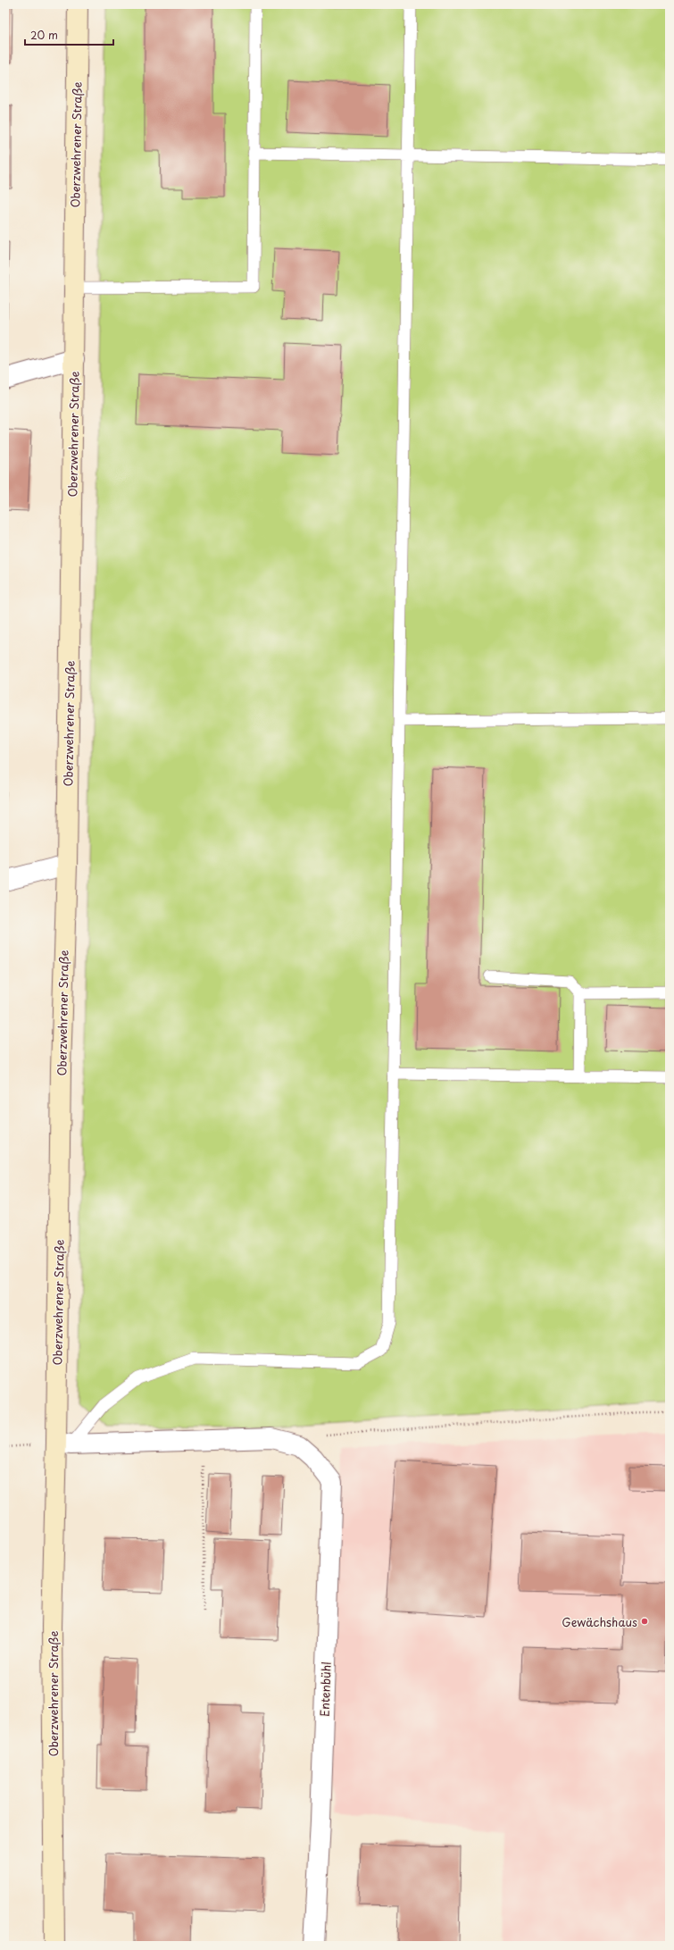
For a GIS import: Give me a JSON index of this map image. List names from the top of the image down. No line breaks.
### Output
{"streets":{"main road":["Oberzwehrener Straße"],"street":["Entenbühl"]},"places":["Gewächshaus"],"scale_bar":"20 m"}
